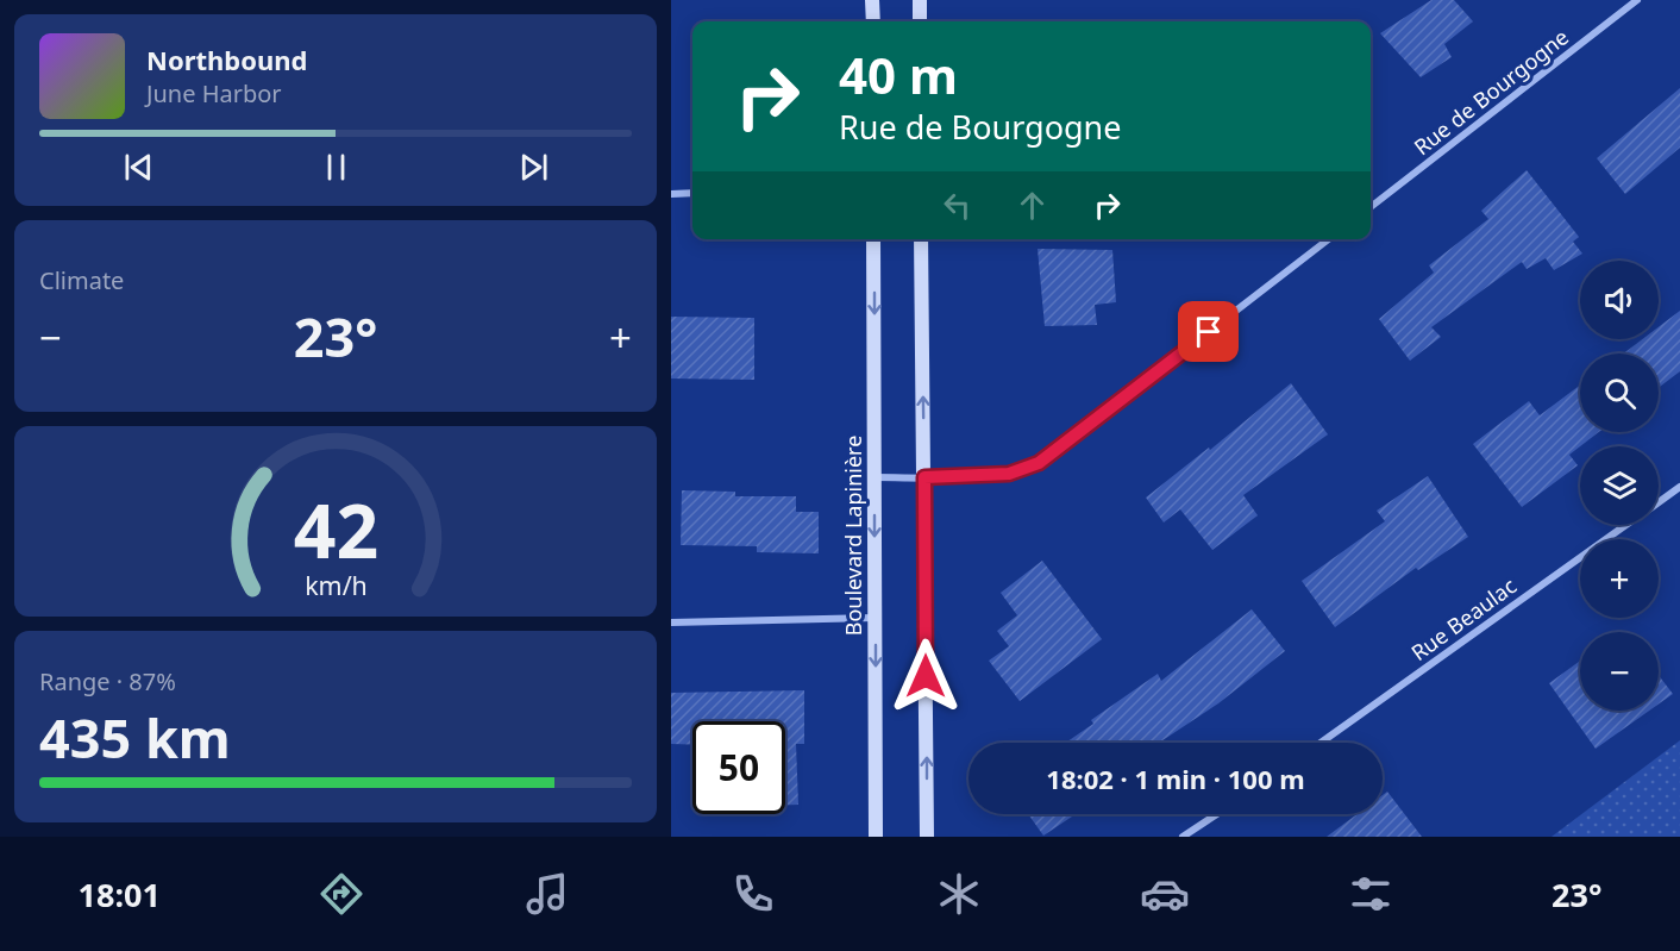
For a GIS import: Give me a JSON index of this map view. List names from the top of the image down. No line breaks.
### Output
{"streets":{"main road":["Boulevard Lapinière"],"street":["Rue de Bourgogne","Rue Beaulac"]},"page":{"turn":["40 m","Rue de Bourgogne"],"song":["Northbound","June Harbor"],"tile":["Climate",["Range · 87%","435 km"]],"map_buttons":["+","−"],"heat":["−","23°","+"],"limit":"50","trip":"18:02 · 1 min · 100 m","tabs":["18:01","23°"],"gauge":["42","km/h"]}}
